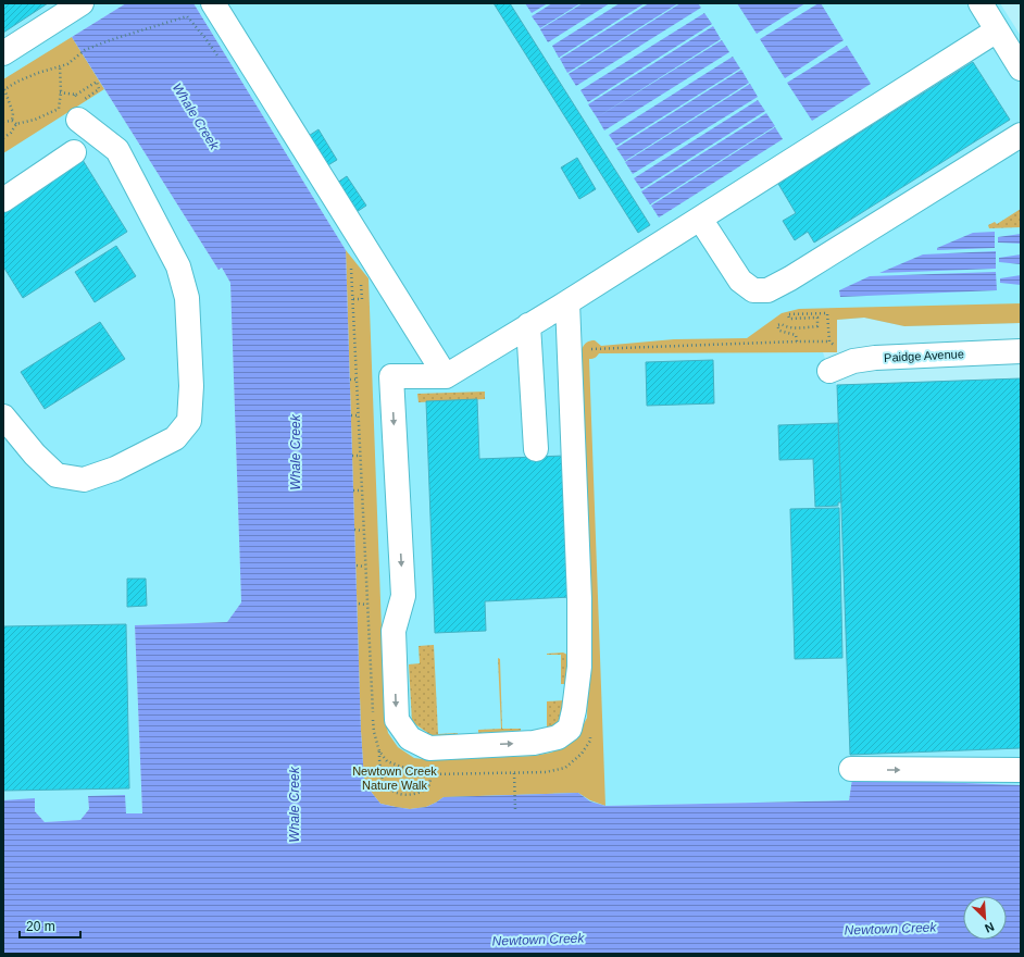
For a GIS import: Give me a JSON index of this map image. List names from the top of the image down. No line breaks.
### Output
{"streets":{"street":["Paidge Avenue"]},"water":["Whale Creek","Newtown Creek"],"parks":["Newtown Creek Nature Walk"],"scale_bar":"20 m","north":"bottom right"}
